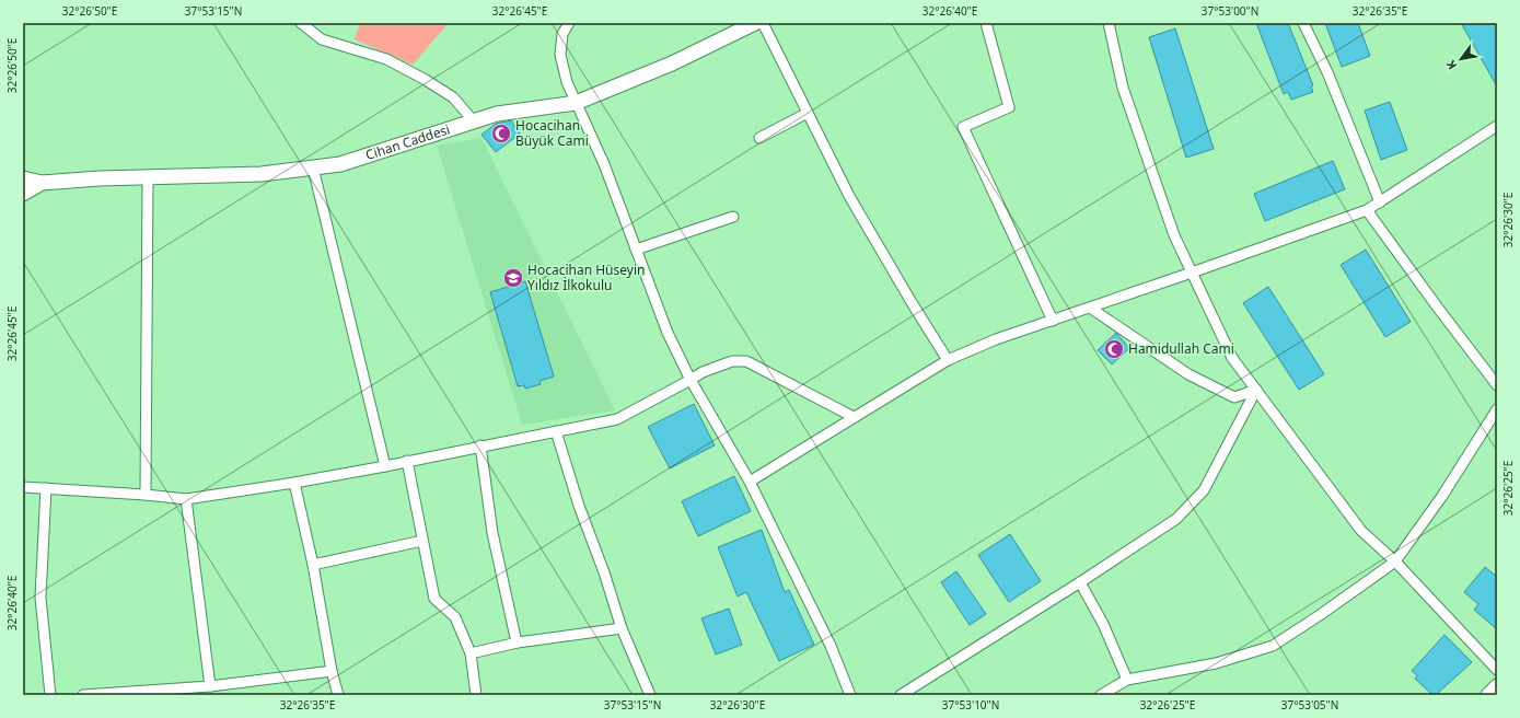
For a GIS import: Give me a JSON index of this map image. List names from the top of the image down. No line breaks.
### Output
{"streets":{"street":["Cihan Caddesi"]},"places":{"mosque":["Hocacihan Büyük Cami","Hamidullah Cami"],"school or university":["Hocacihan Hüseyin Yıldız İlkokulu"]},"north":"bottom left","coordinates":["32°26'50\"E","37°53'15\"N","32°26'45\"E","32°26'40\"E","37°53'00\"N","32°26'35\"E","32°26'30\"E","32°26'25\"E","37°53'10\"N","37°53'05\"N"]}
